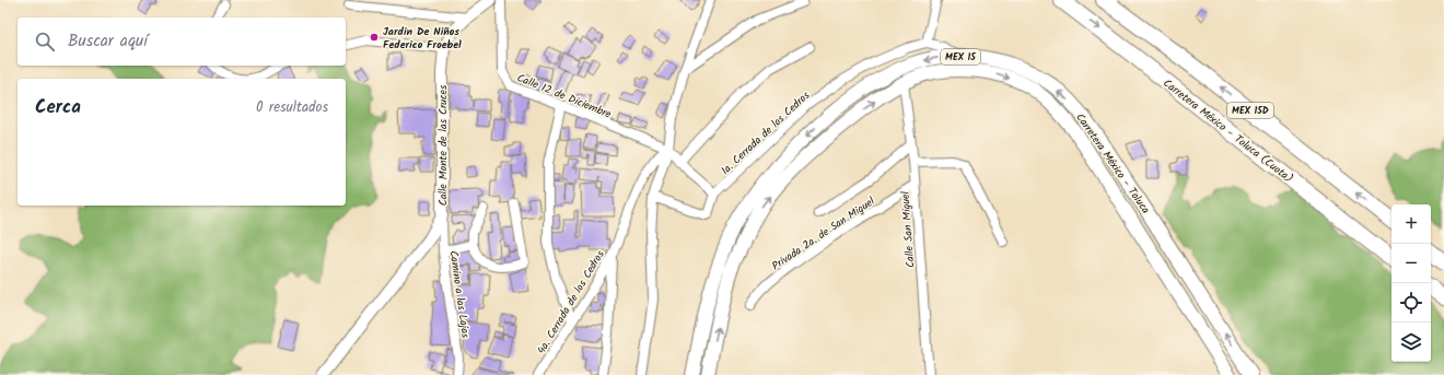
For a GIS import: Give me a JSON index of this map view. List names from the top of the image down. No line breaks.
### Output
{"streets":{"highway":["MEX 15D","Carretera México - Toluca (Cuota)"],"main road":["MEX 15","Carretera México - Toluca"],"street":["Calle 12 de Diciembre","1a. Cerrada de los Cedros","Calle Monte de las Cruces","Calle San Miguel","Privada 2a. de San Miguel","Camino a las Lajas","4a. Cerrada de los Cedros"]},"crossings":[["Calle 12 de Diciembre","4a. Cerrada de los Cedros"],["Calle Monte de las Cruces","Camino a las Lajas"],["Carretera México - Toluca","Calle San Miguel"],["Calle San Miguel","Privada 2a. de San Miguel"]],"places":["Jardin De Niños Federico Froebel"],"page":{"search":"Buscar aquí","heading":["Cerca","0 resultados"],"map_buttons":["+","−"]}}
